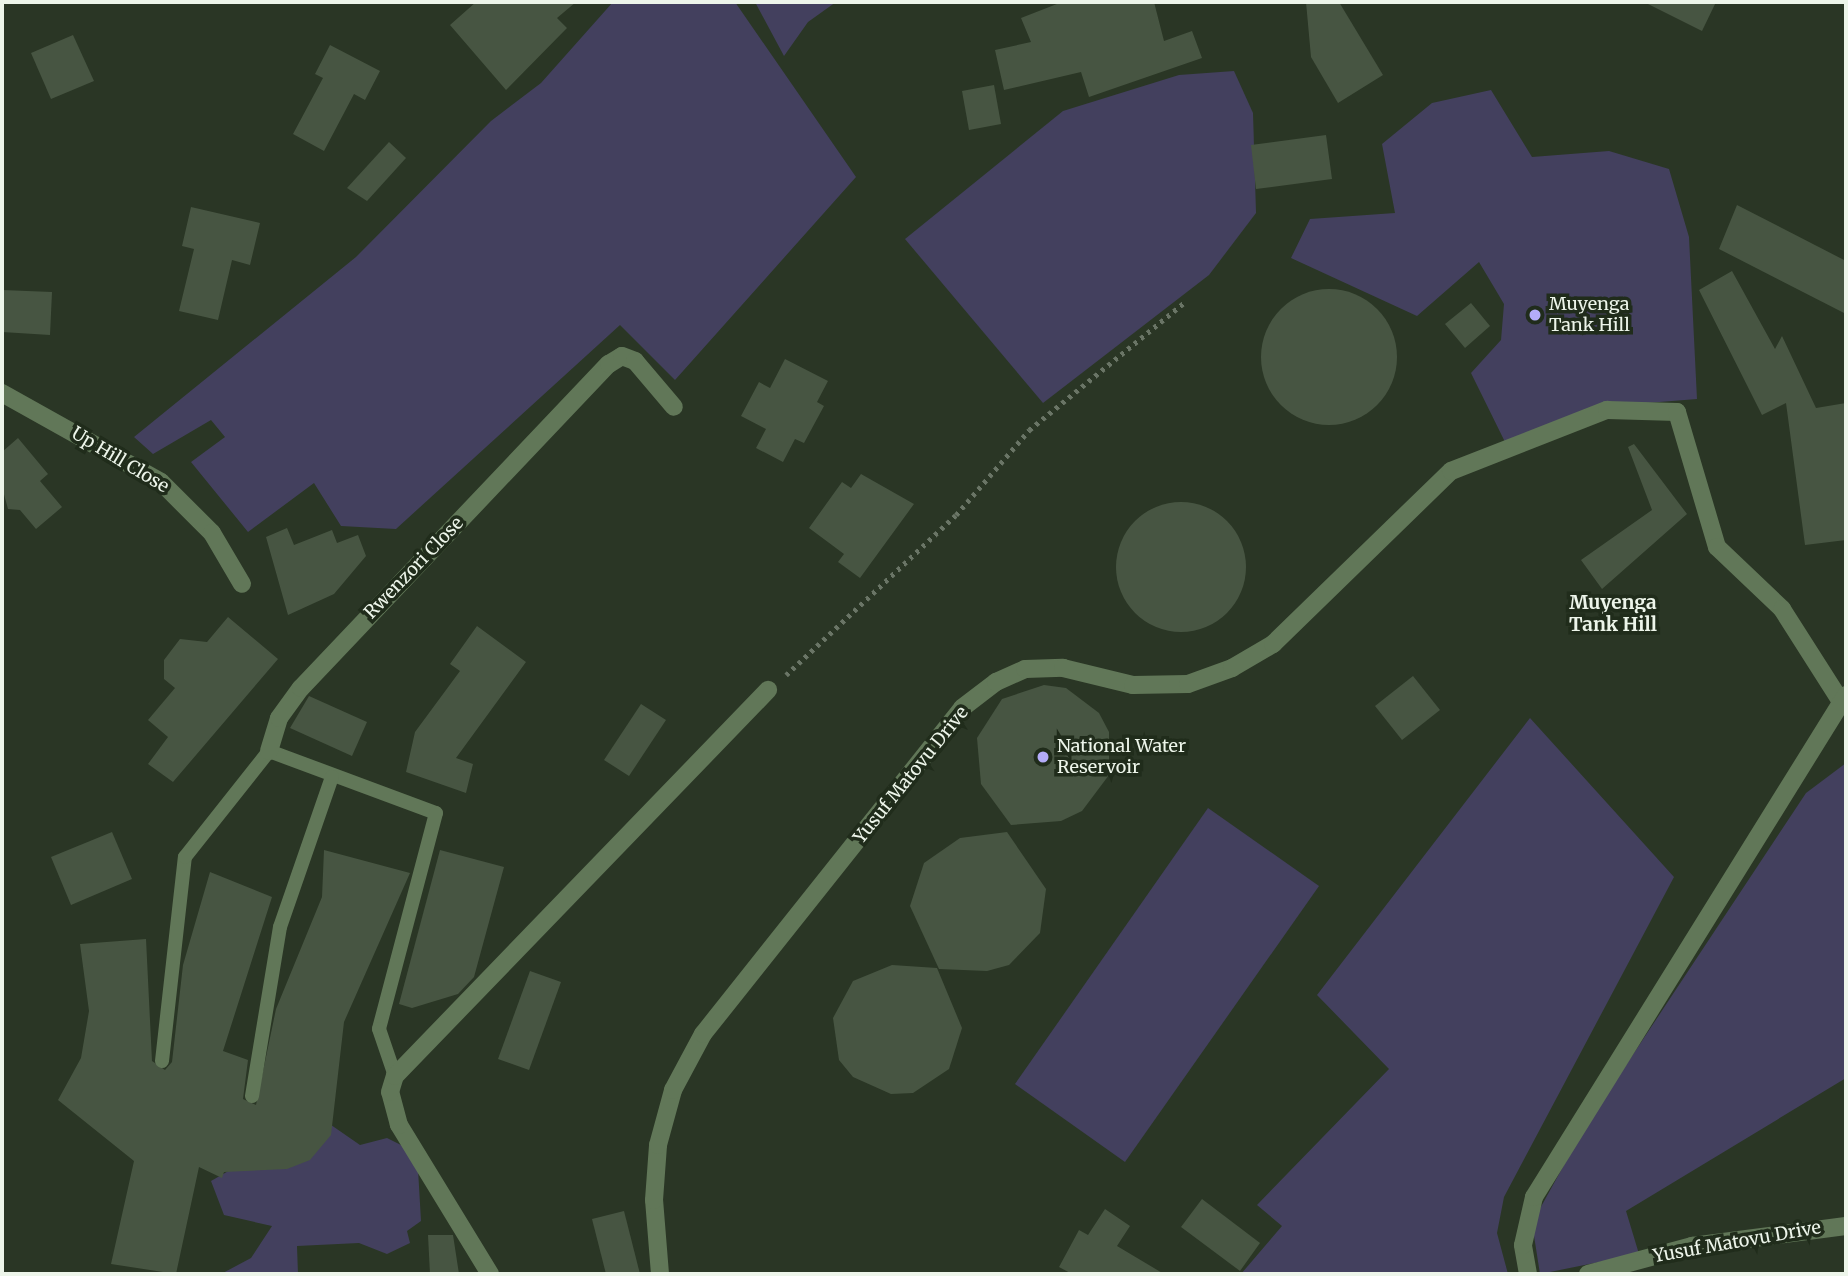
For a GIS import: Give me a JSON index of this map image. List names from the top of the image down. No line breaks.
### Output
{"streets":{"street":["Up Hill Close","Rwenzori Close","Yusuf Matovu Drive"]},"districts":["Muyenga Tank Hill"],"places":["Muyenga Tank Hill","National Water Reservoir"]}
